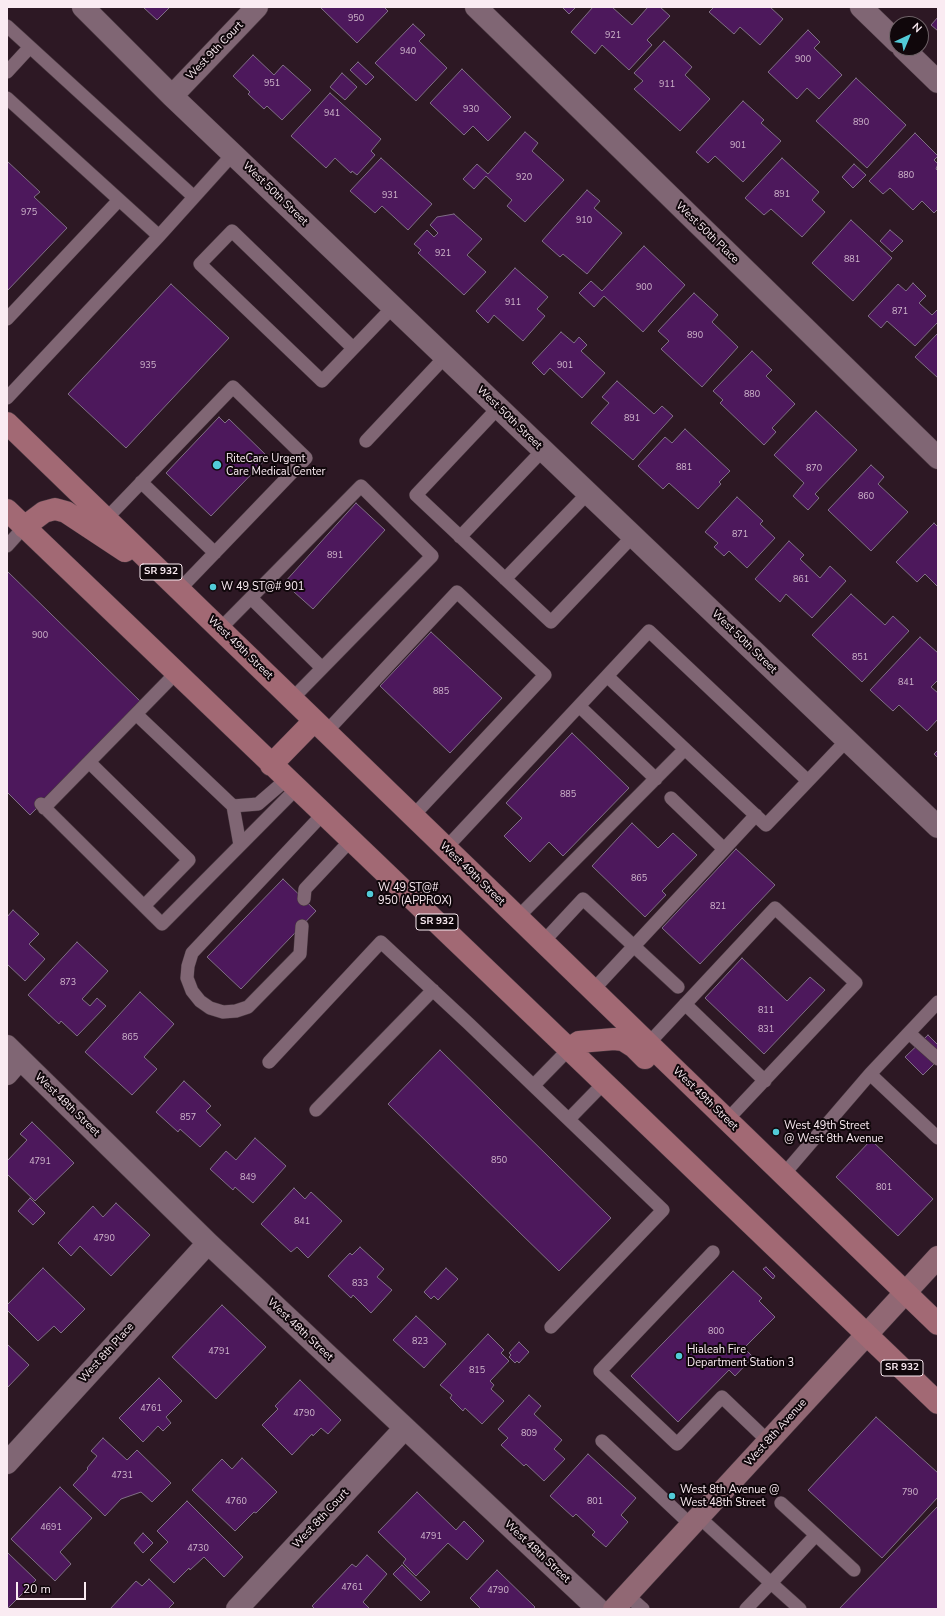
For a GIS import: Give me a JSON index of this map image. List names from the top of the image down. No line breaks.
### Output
{"streets":{"main road":["SR 932","West 49th Street"],"street":["West 9th Court","West 50th Street","West 50th Place","West 48th Street","West 8th Place","West 8th Avenue","West 8th Court"]},"crossings":[["West 9th Court","West 50th Street"],["SR 932","West 8th Avenue"],["West 49th Street","West 8th Avenue"],["West 48th Street","West 8th Place"],["West 48th Street","West 8th Court"]],"places":["RiteCare Urgent Care Medical Center","W 49 ST@# 901","W 49 ST@# 950 (APPROX)","West 49th Street @ West 8th Avenue","Hialeah Fire Department Station 3","West 8th Avenue @ West 48th Street"],"house_numbers":["950","921","940","900","951","911","930","941","890","901","880","920","891","931","975","910","921","881","900","911","871","890","935","901","880","891","881","870","860","871","891","861","900","851","841","885","885","865","821","873","811","831","865","857","850","4791","849","801","841","4790","833","800","823","4791","815","4761","4790","809","4731","790","4760","801","4691","4791","4730","4761","4790"],"scale_bar":"20 m","north":"top right"}
